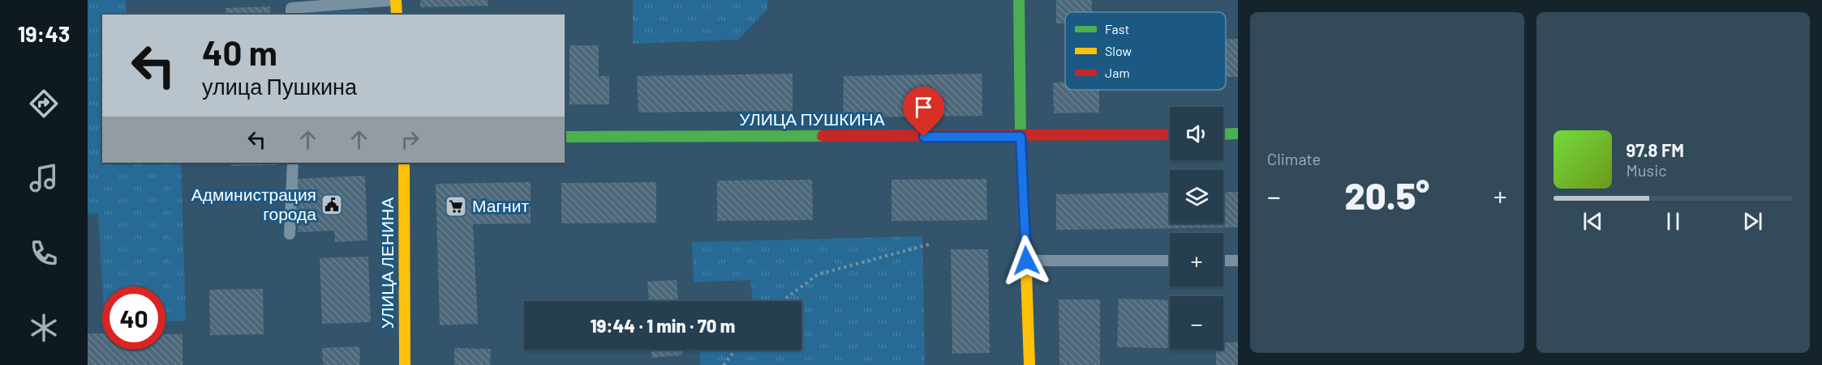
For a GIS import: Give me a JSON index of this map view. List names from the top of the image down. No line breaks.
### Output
{"streets":{"street":["УЛИЦА ПУШКИНА","УЛИЦА ЛЕНИНА"]},"places":{"public building":["Администрация города"],"supermarket":["Магнит"]},"legend":["Fast","Slow","Jam"],"page":{"tabs":"19:43","tile":"Climate","turn":["40 m","улица Пушкина"],"map_buttons":["+","−"],"song":["97.8 FM","Music"],"heat":["−","20.5°","+"],"limit":"40","trip":"19:44 · 1 min · 70 m"}}
